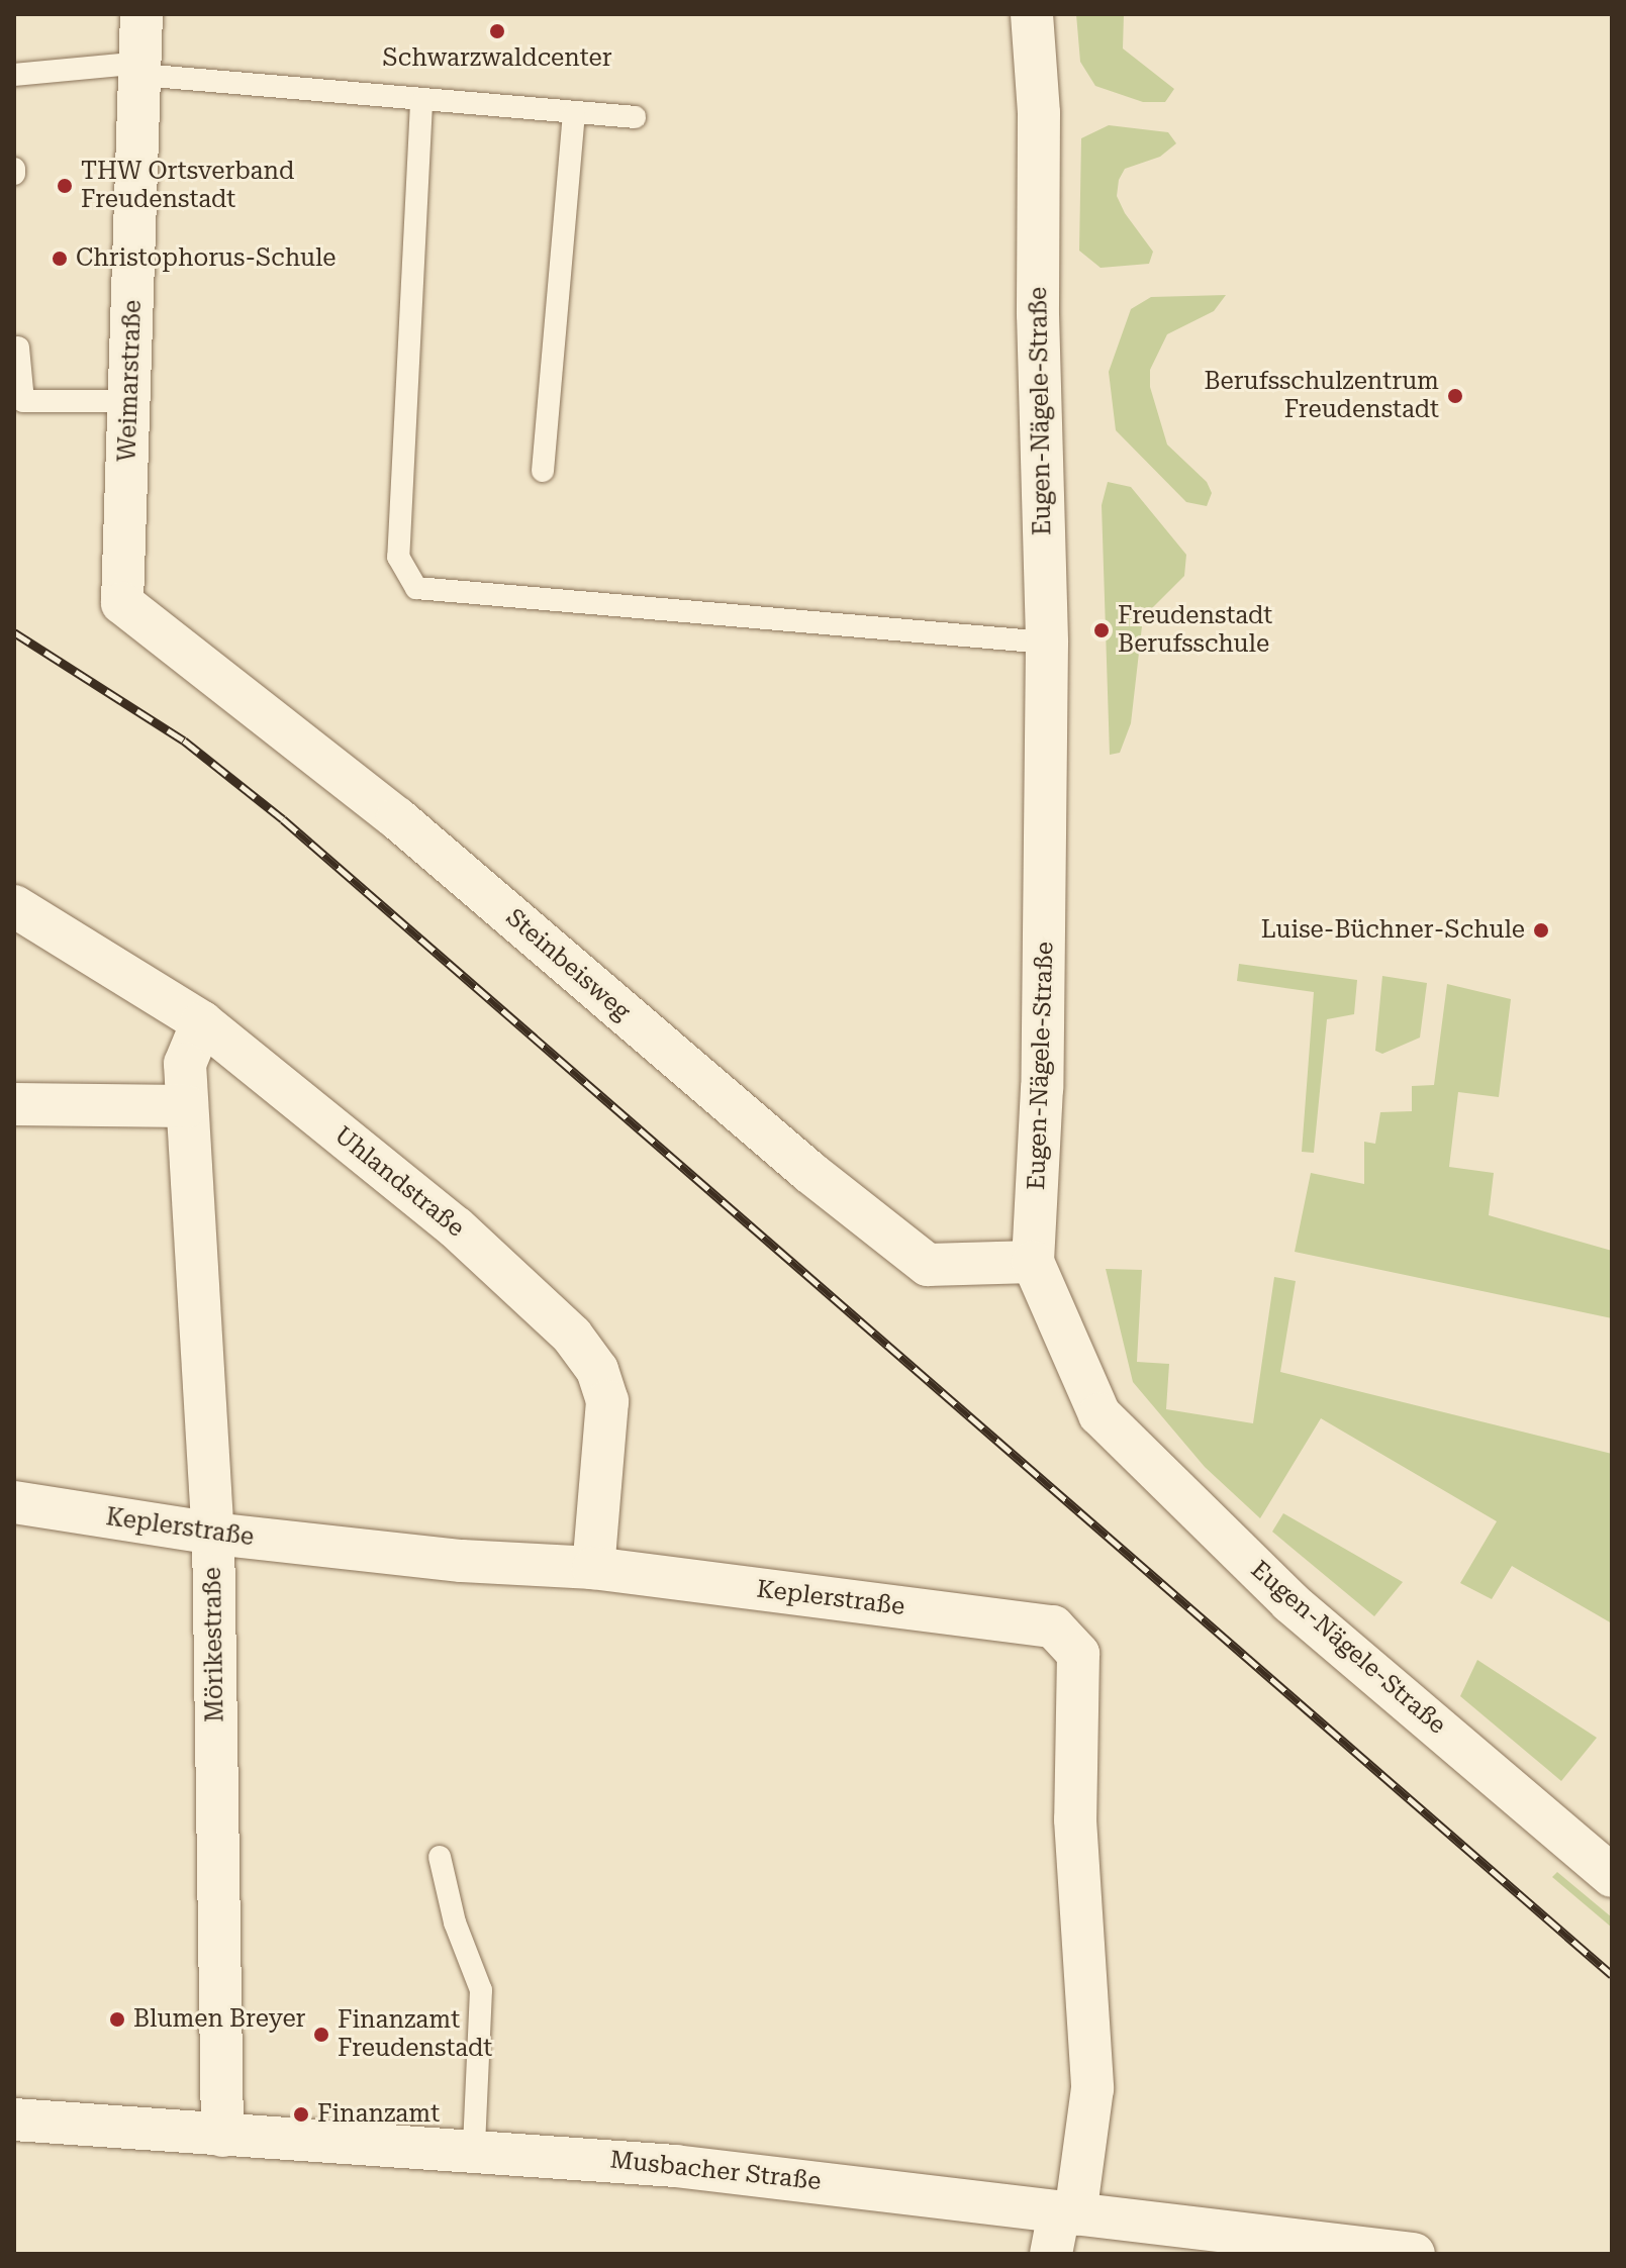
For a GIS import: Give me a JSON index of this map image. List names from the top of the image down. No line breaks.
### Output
{"streets":{"street":["Weimarstraße","Eugen-Nägele-Straße","Steinbeisweg","Uhlandstraße","Keplerstraße","Mörikestraße","Musbacher Straße"]},"crossings":[["Weimarstraße","Steinbeisweg"],["Eugen-Nägele-Straße","Steinbeisweg"],["Uhlandstraße","Keplerstraße"],["Uhlandstraße","Mörikestraße"],["Keplerstraße","Mörikestraße"],["Keplerstraße","Musbacher Straße"],["Mörikestraße","Musbacher Straße"]],"places":["Schwarzwaldcenter","THW Ortsverband Freudenstadt","Christophorus-Schule","Berufsschulzentrum Freudenstadt","Freudenstadt Berufsschule","Luise-Büchner-Schule","Blumen Breyer","Finanzamt Freudenstadt","Finanzamt"]}
